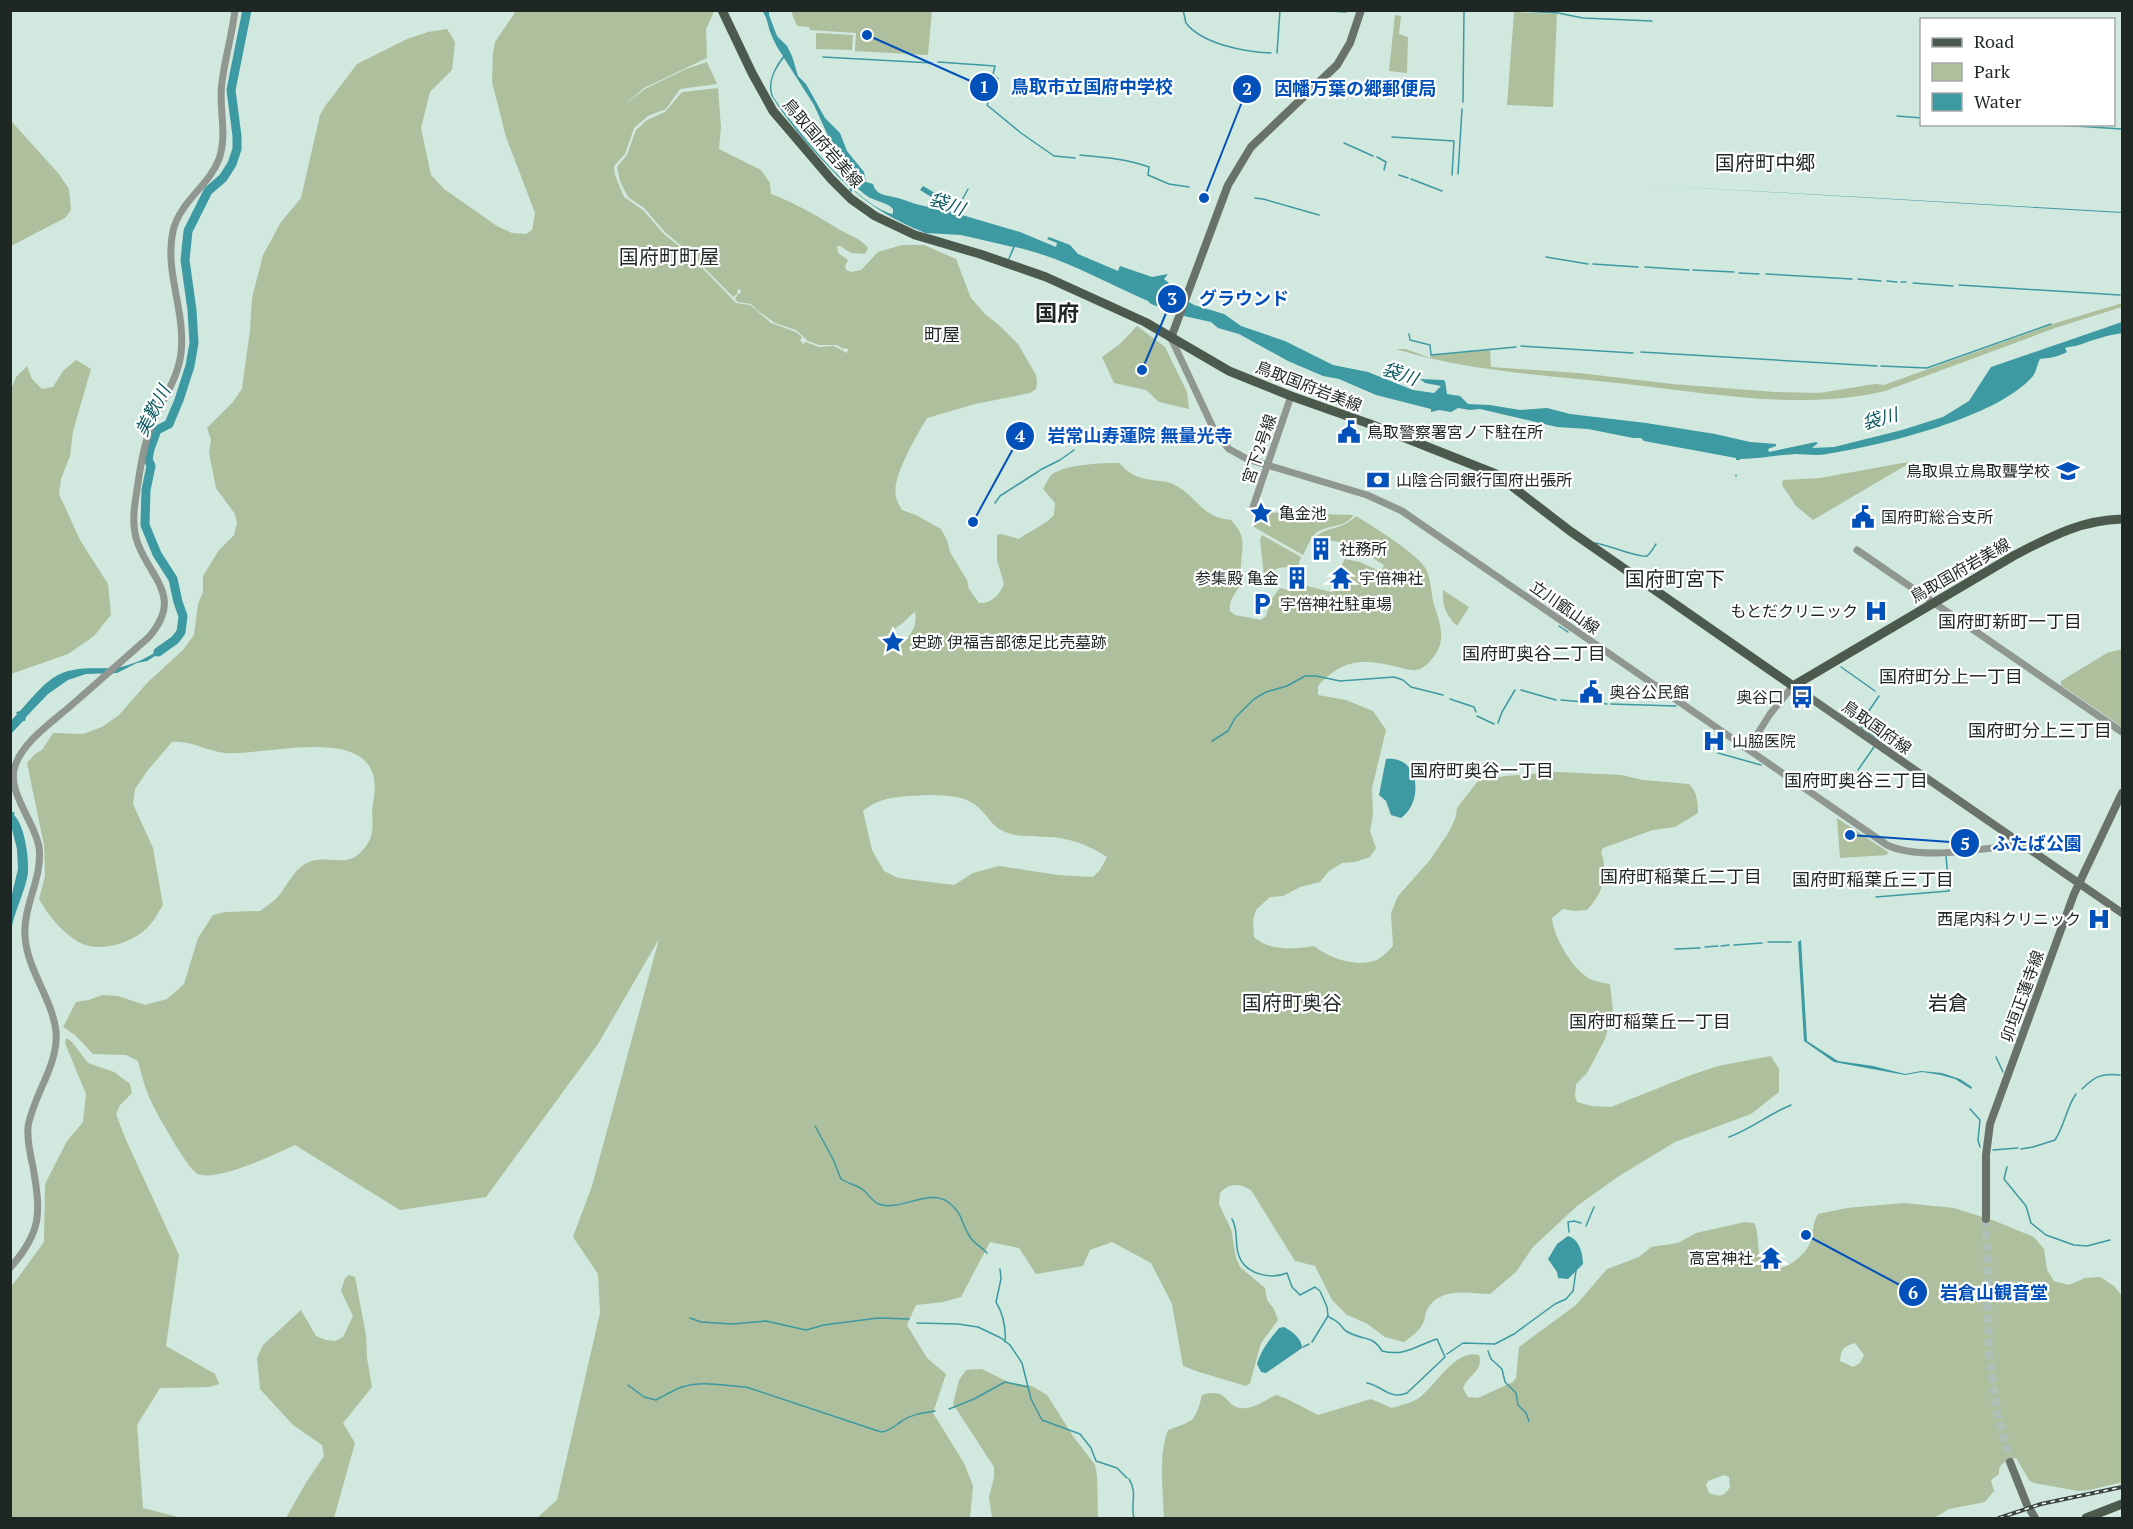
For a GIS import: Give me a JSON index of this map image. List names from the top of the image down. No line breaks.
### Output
{"streets":{"main road":["鳥取国府岩美線","鳥取国府線","卯垣正蓮寺線"],"street":["宮下2号線","立川甑山線"]},"crossings":[["鳥取国府岩美線","宮下2号線"],["鳥取国府岩美線","立川甑山線"],["鳥取国府岩美線","鳥取国府線"],["宮下2号線","立川甑山線"],["立川甑山線","鳥取国府線"],["鳥取国府線","卯垣正蓮寺線"]],"districts":["国府町中郷","国府町町屋","国府","町屋","国府町宮下","国府町新町一丁目","国府町奥谷二丁目","国府町分上一丁目","国府町分上三丁目","国府町奥谷一丁目","国府町奥谷三丁目","国府町稲葉丘二丁目","国府町稲葉丘三丁目","国府町奥谷","岩倉","国府町稲葉丘一丁目"],"water":["袋川","美歎川"],"places":{"other":["鳥取市立国府中学校","因幡万葉の郷郵便局","グラウンド","岩常山寿蓮院 無量光寺","ふたば公園","岩倉山観音堂"],"public building":["鳥取警察署宮ノ下駐在所","国府町総合支所","奥谷公民館"],"school or university":["鳥取県立鳥取聾学校"],"bank":["山陰合同銀行国府出張所"],"place":["亀金池","史跡 伊福吉部徳足比売墓跡"],"building":["社務所","参集殿 亀金"],"temple":["宇倍神社","高宮神社"],"parking":["宇倍神社駐車場"],"hospital":["もとだクリニック","山脇医院","西尾内科クリニック"],"bus stop":["奥谷口"]},"legend":["Road","Park","Water"]}
